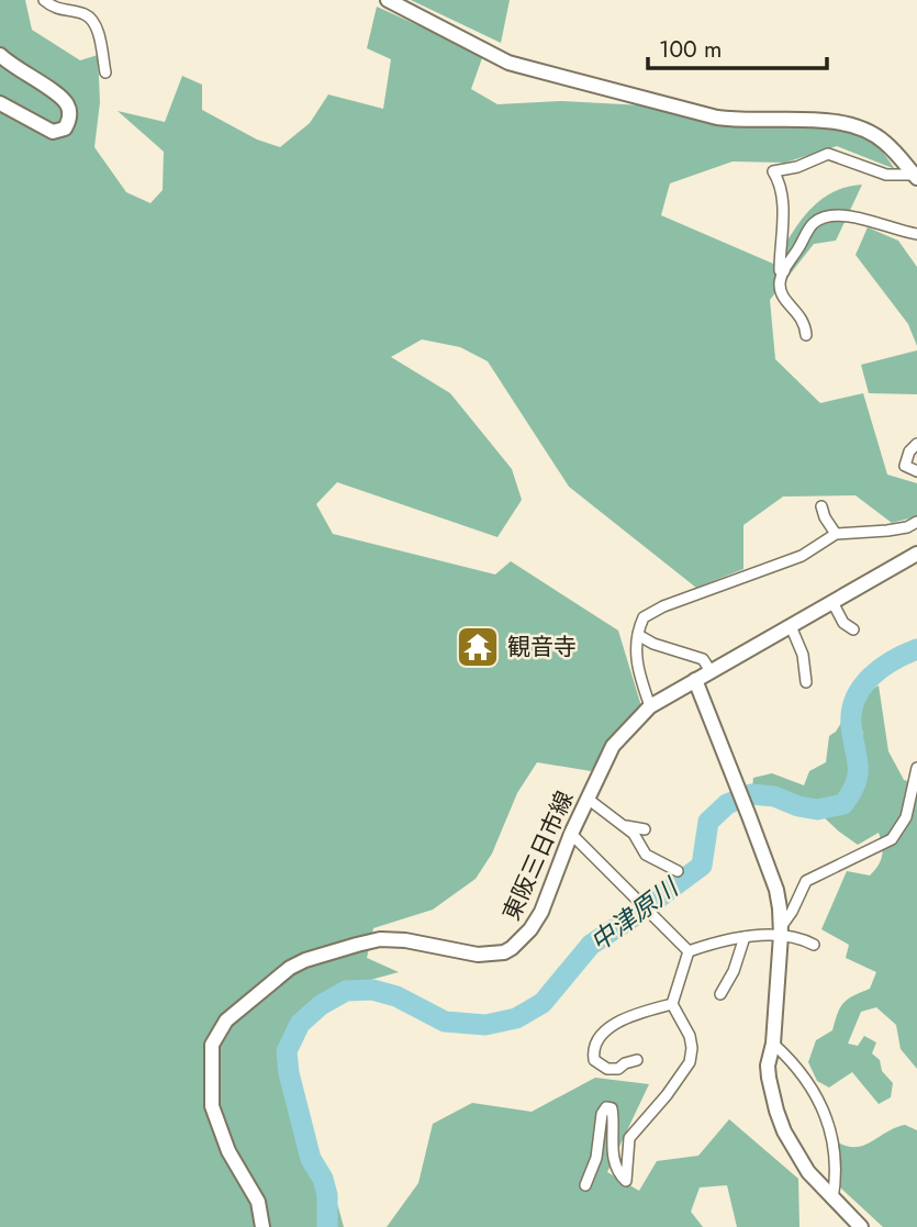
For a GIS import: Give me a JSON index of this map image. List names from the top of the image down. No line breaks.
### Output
{"streets":{"main road":["東阪三日市線"]},"water":["中津原川"],"places":{"temple":["観音寺"]},"scale_bar":"100 m"}
